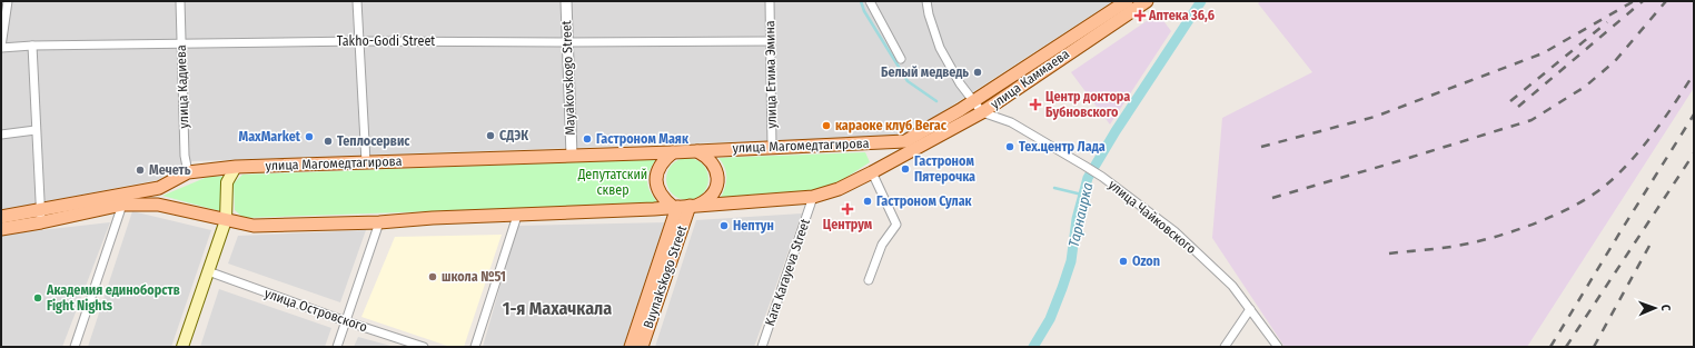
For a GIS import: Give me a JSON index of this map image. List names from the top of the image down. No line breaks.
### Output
{"streets":{"main road":["улица Каммаева","улица Магомедтагирова","Buynakskogo Street"],"street":["Takho-Godi Street","улица Етима Эмина","Mayakovskogo Street","улица Кадиева","улица Чайковского","Kara Karayeva Street","улица Островского"]},"crossings":[["Takho-Godi Street","улица Етима Эмина"],["Takho-Godi Street","Mayakovskogo Street"],["Takho-Godi Street","улица Кадиева"],["улица Етима Эмина","улица Магомедтагирова"],["Mayakovskogo Street","улица Магомедтагирова"],["улица Каммаева","улица Магомедтагирова"],["улица Каммаева","улица Чайковского"],["улица Кадиева","улица Магомедтагирова"],["улица Магомедтагирова","Kara Karayeva Street"],["улица Магомедтагирова","Buynakskogo Street"]],"districts":["1-я Махачкала"],"water":["Тарнаирка"],"parks":["Депутатский сквер"],"places":{"health":["Аптека 36,6","Центр доктора Бубновского","Центрум"],"other":["Белый медведь","караоке клуб Вегас","СДЭК","MaxMarket","Гастроном Маяк","Теплосервис","Тех.центр Лада","Гастроном Пятерочка","Мечеть","Гастроном Сулак","Нептун","Ozon","школа №51","Академия единоборств Fight Nights"]},"north":"right"}
